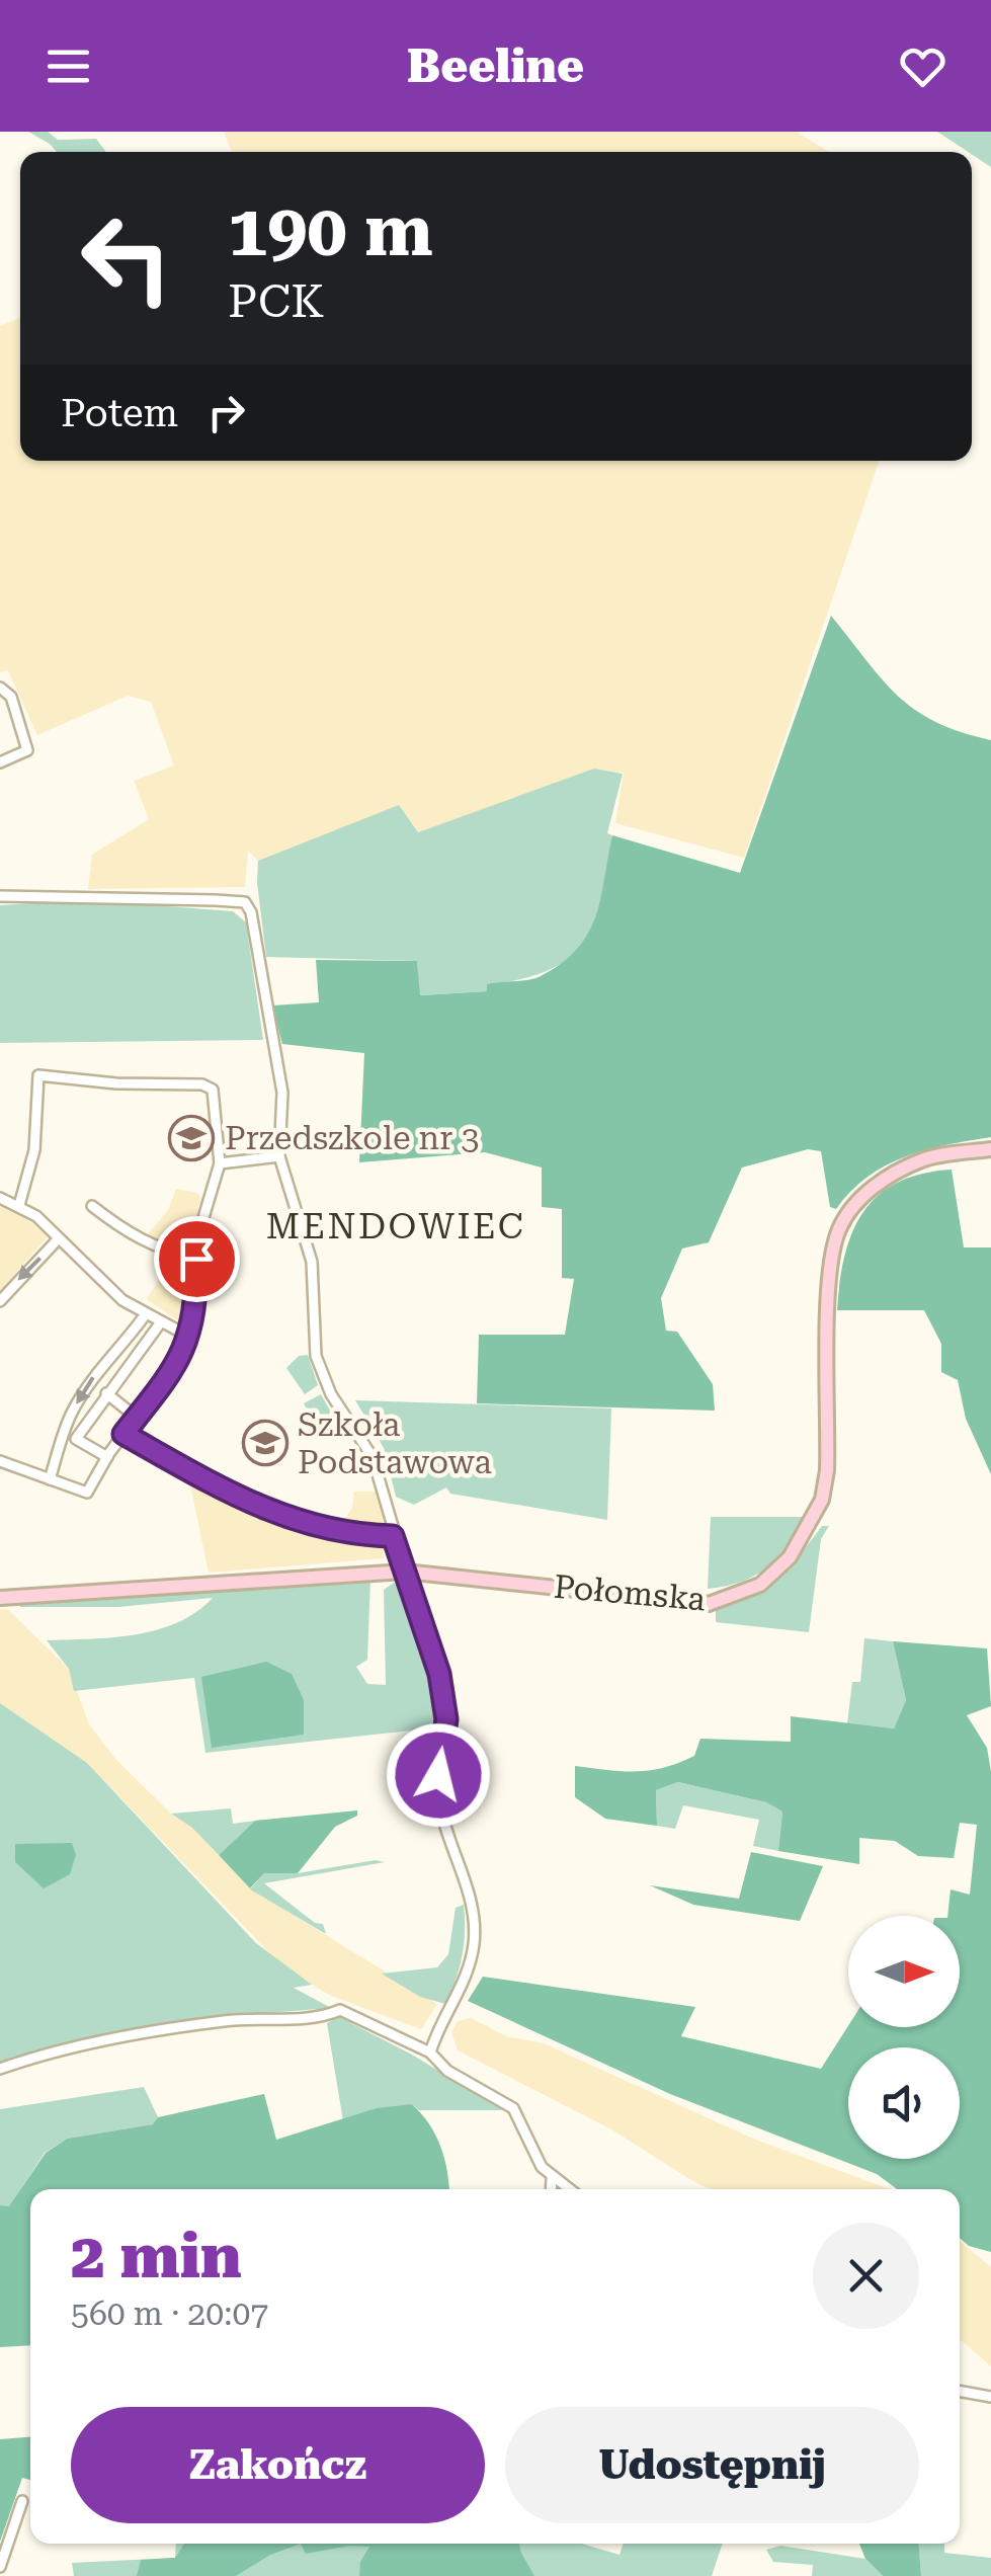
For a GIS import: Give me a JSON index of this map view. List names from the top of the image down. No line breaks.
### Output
{"streets":{"street":["Połomska"]},"districts":["MENDOWIEC"],"places":{"school or university":["Przedszkole nr 3","Szkoła Podstawowa"]},"north":"right","page":{"header":"Beeline","turn":["190 m","PCK"],"then":"Potem","heading":["2 min","560 m · 20:07"],"buttons":["Zakończ","Udostępnij"]}}
